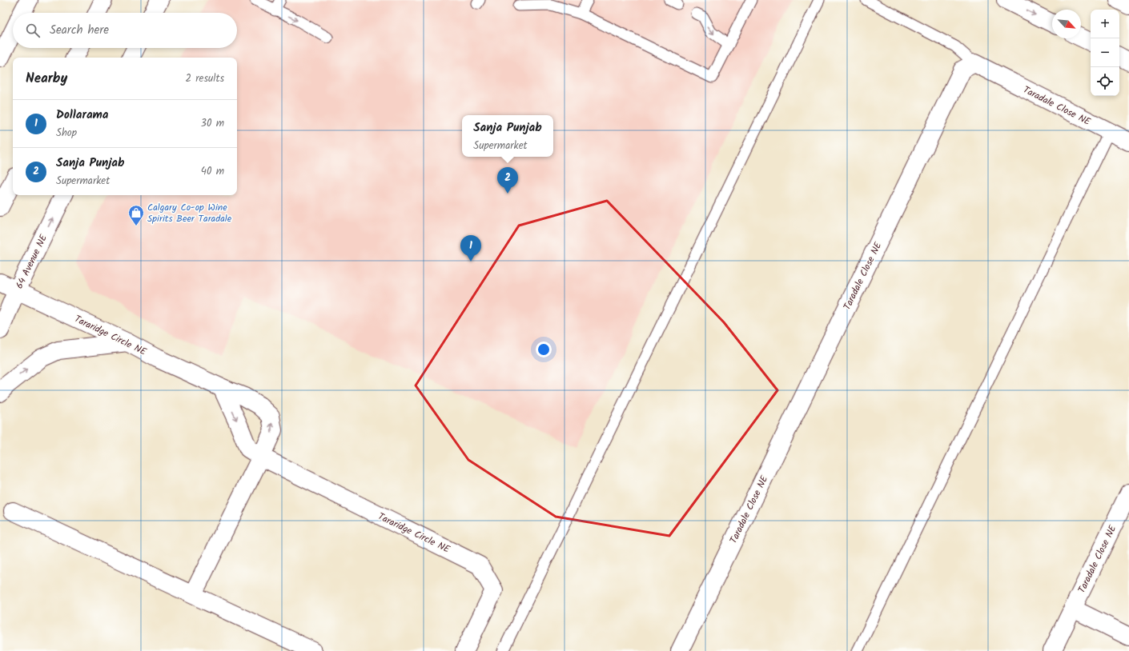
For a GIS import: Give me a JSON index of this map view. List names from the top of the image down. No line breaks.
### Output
{"streets":{"street":["Taradale Close NE","64 Avenue NE","Tararidge Circle NE"]},"crossings":[["64 Avenue NE","Tararidge Circle NE"]],"one_way":["64 Avenue NE"],"places":{"shop":["Calgary Co-op Wine Spirits Beer Taradale"]},"north":"bottom right","page":{"map_buttons":["+","−"],"search":"Search here","heading":["Nearby","2 results"],"list":[{"mark":"1","name":"Dollarama","note":"Shop","value":"30 m"},{"mark":"2","name":"Sanja Punjab","note":"Supermarket","value":"40 m"}],"popup":["Sanja Punjab","Supermarket"],"pins":["2","1"]}}
